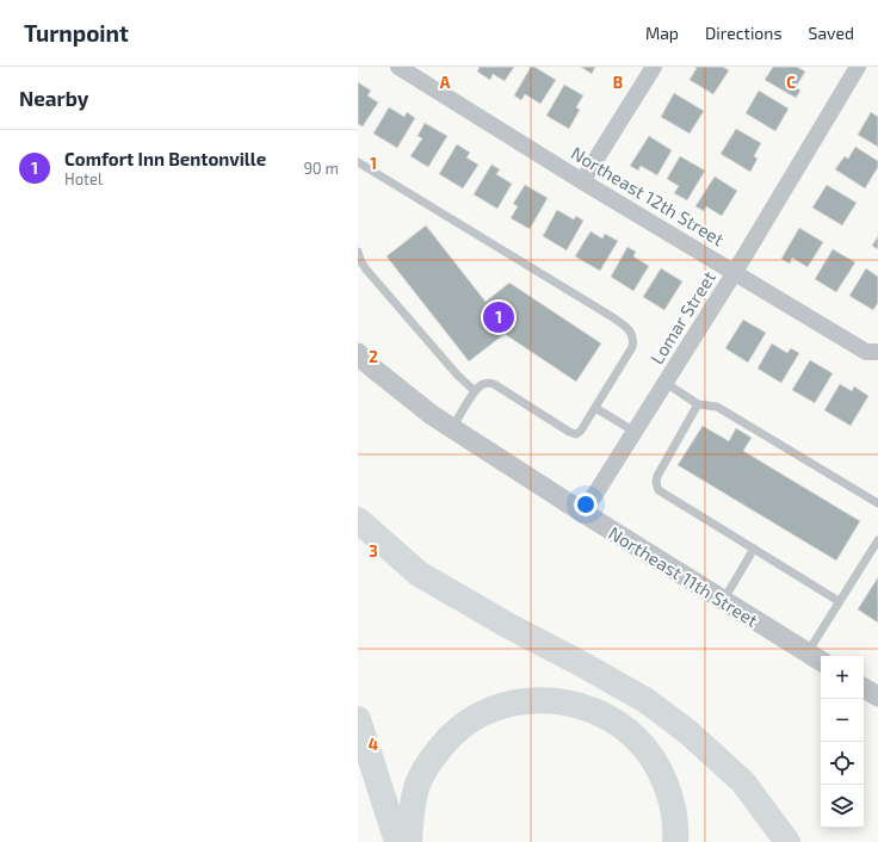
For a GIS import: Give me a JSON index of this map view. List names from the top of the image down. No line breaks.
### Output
{"streets":{"street":["Northeast 12th Street","Lomar Street","Northeast 11th Street"]},"crossings":[["Northeast 12th Street","Lomar Street"],["Lomar Street","Northeast 11th Street"]],"page":{"header":"Turnpoint","nav":["Map","Directions","Saved"],"heading":"Nearby","list":[{"mark":"1","name":"Comfort Inn Bentonville","note":"Hotel","value":"90 m"}],"pins":"1","map_buttons":["+","−"]},"grid":{"columns":["A","B","C"],"rows":["1","2","3","4"]}}
